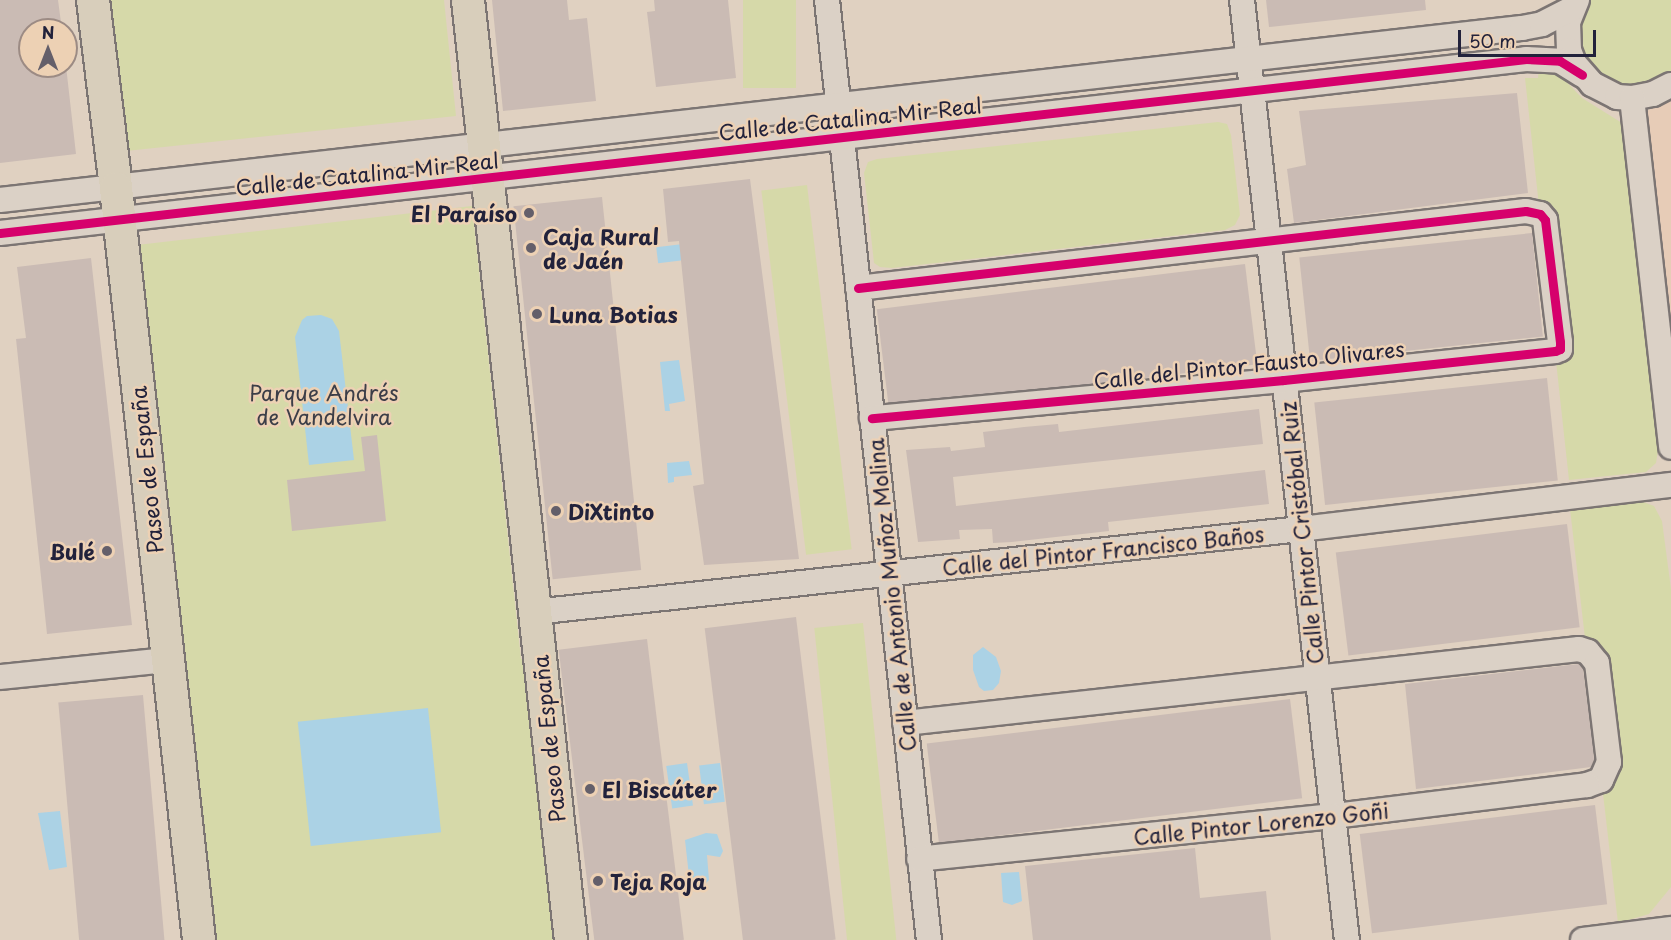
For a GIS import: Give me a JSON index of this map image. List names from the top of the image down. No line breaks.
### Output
{"streets":{"main road":["Paseo de España"],"street":["Calle de Catalina Mir Real","Calle del Pintor Fausto Olivares","Calle Pintor Cristóbal Ruiz","Calle del Pintor Francisco Baños","Calle de Antonio Muñoz Molina","Calle Pintor Lorenzo Goñi"]},"crossings":[["Calle de Catalina Mir Real","Paseo de España"],["Calle de Catalina Mir Real","Calle Pintor Cristóbal Ruiz"],["Calle de Catalina Mir Real","Calle de Antonio Muñoz Molina"],["Calle del Pintor Fausto Olivares","Calle Pintor Cristóbal Ruiz"],["Calle del Pintor Fausto Olivares","Calle de Antonio Muñoz Molina"],["Paseo de España","Calle del Pintor Francisco Baños"],["Calle Pintor Cristóbal Ruiz","Calle del Pintor Francisco Baños"],["Calle Pintor Cristóbal Ruiz","Calle Pintor Lorenzo Goñi"],["Calle del Pintor Francisco Baños","Calle de Antonio Muñoz Molina"],["Calle de Antonio Muñoz Molina","Calle Pintor Lorenzo Goñi"]],"parks":["Parque Andrés de Vandelvira"],"places":["El Paraíso","Caja Rural de Jaén","Luna Botias","DiXtinto","Bulé","El Biscúter","Teja Roja"],"scale_bar":"50 m","north":"top"}
